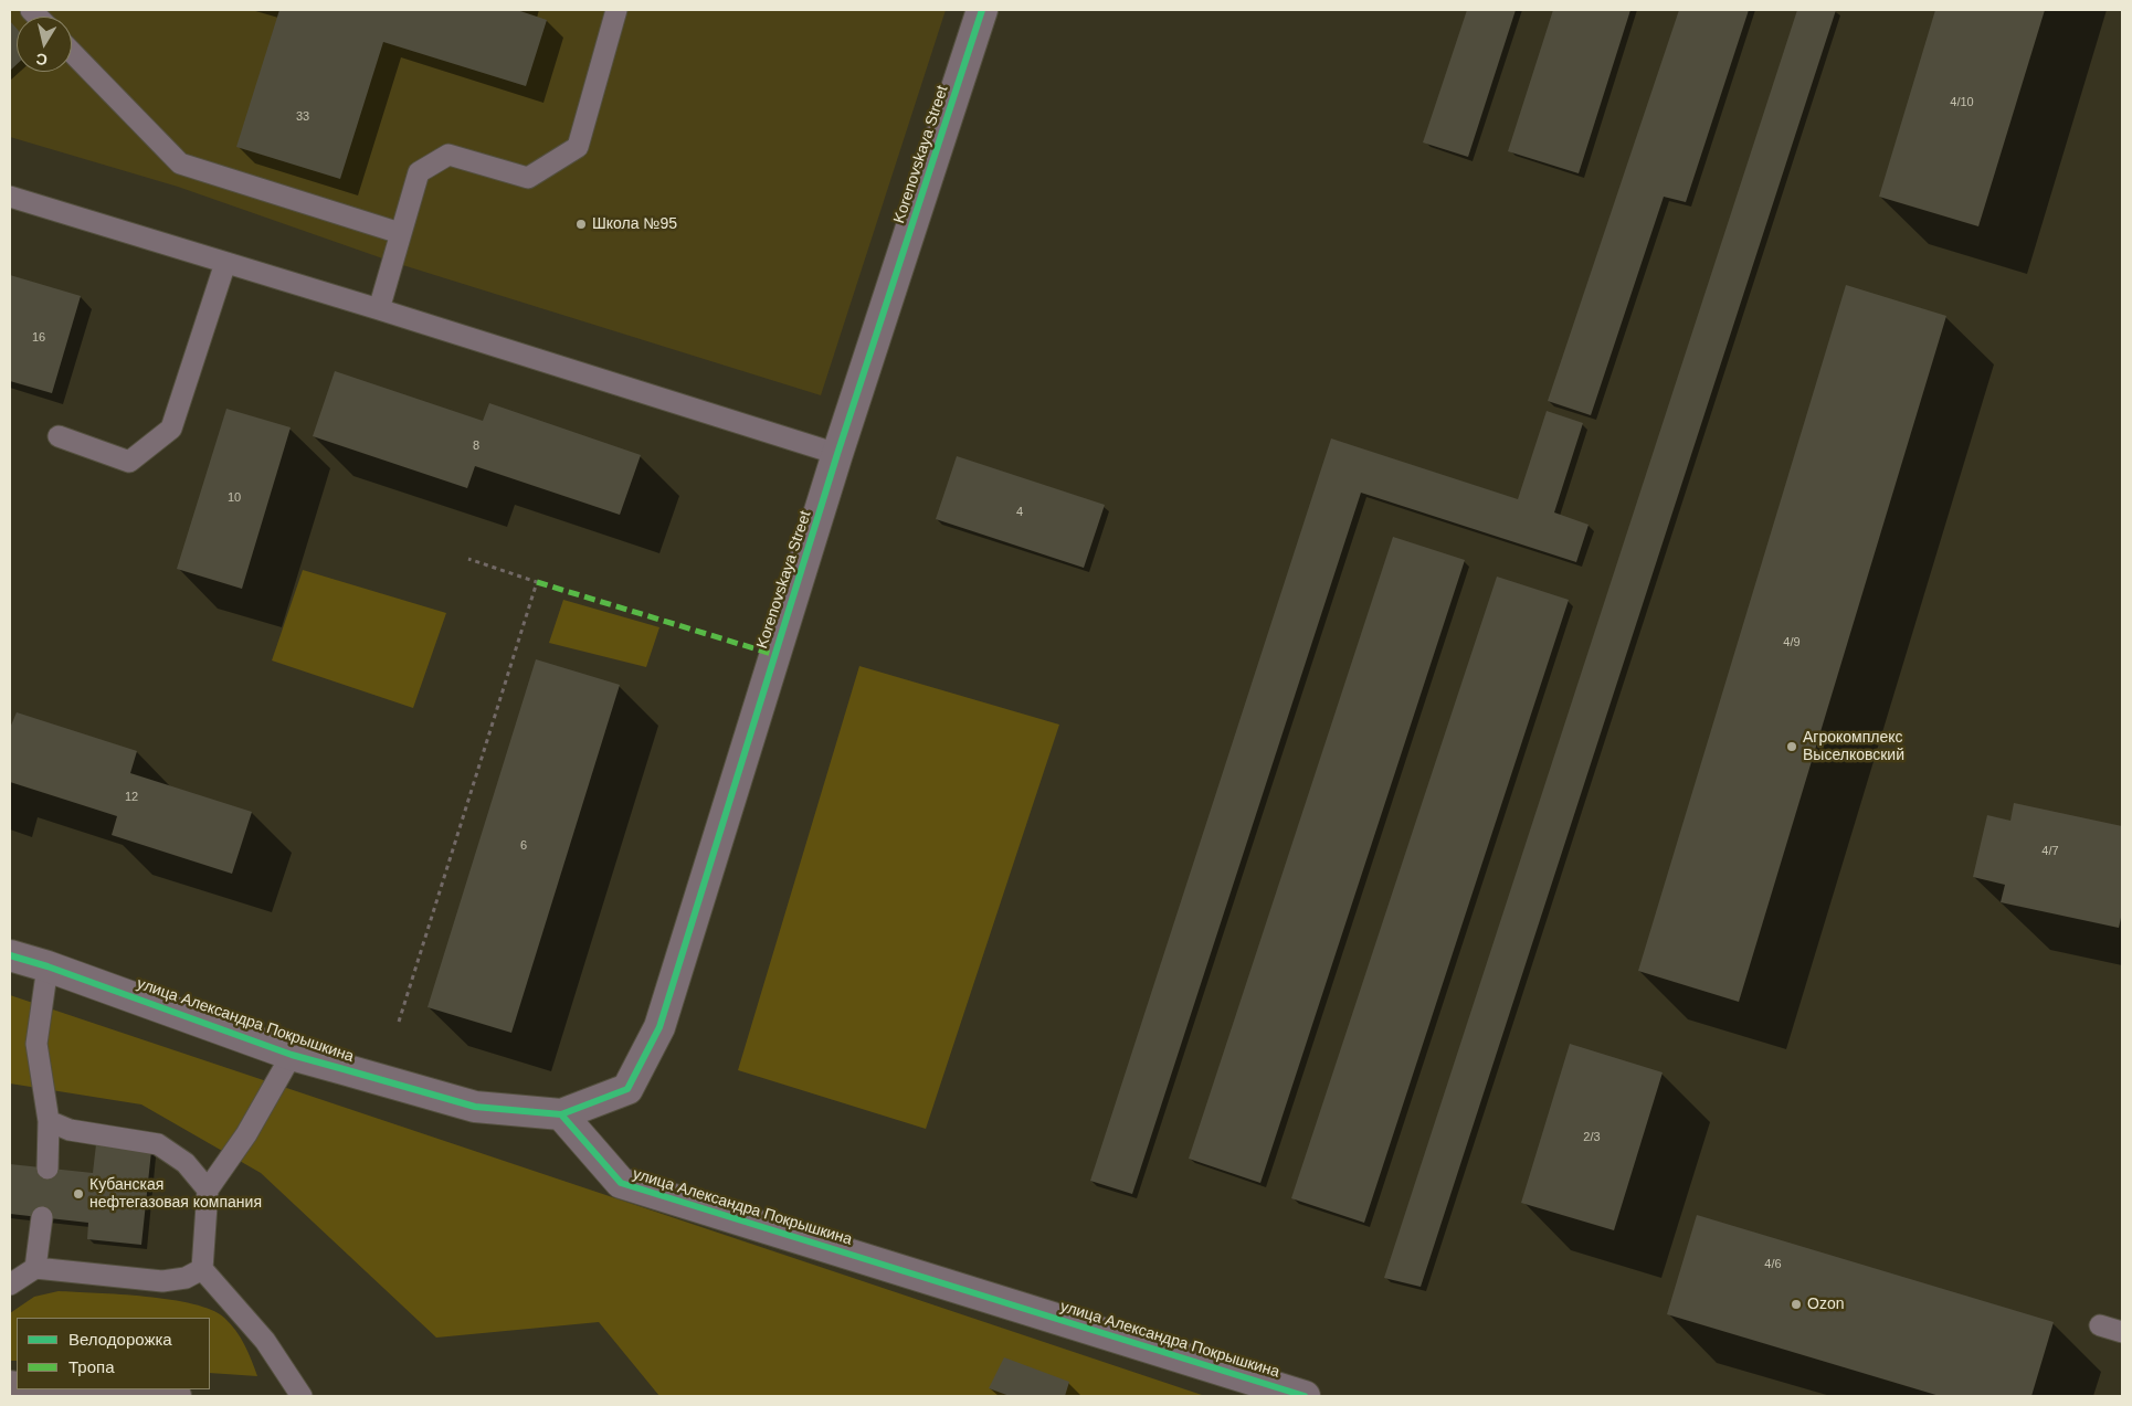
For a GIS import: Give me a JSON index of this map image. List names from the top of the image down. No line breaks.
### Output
{"streets":{"street":["Korenovskaya Street","улица Александра Покрышкина"]},"crossings":[["Korenovskaya Street","улица Александра Покрышкина"]],"places":["Школа №95","Агрокомплекс Выселковский","Кубанская нефтегазовая компания","Ozon"],"house_numbers":["4/10","33","16","8","10","4","4/9","12","6","4/7","2/3","4/6"],"legend":["Велодорожка","Тропа"],"north":"bottom"}
